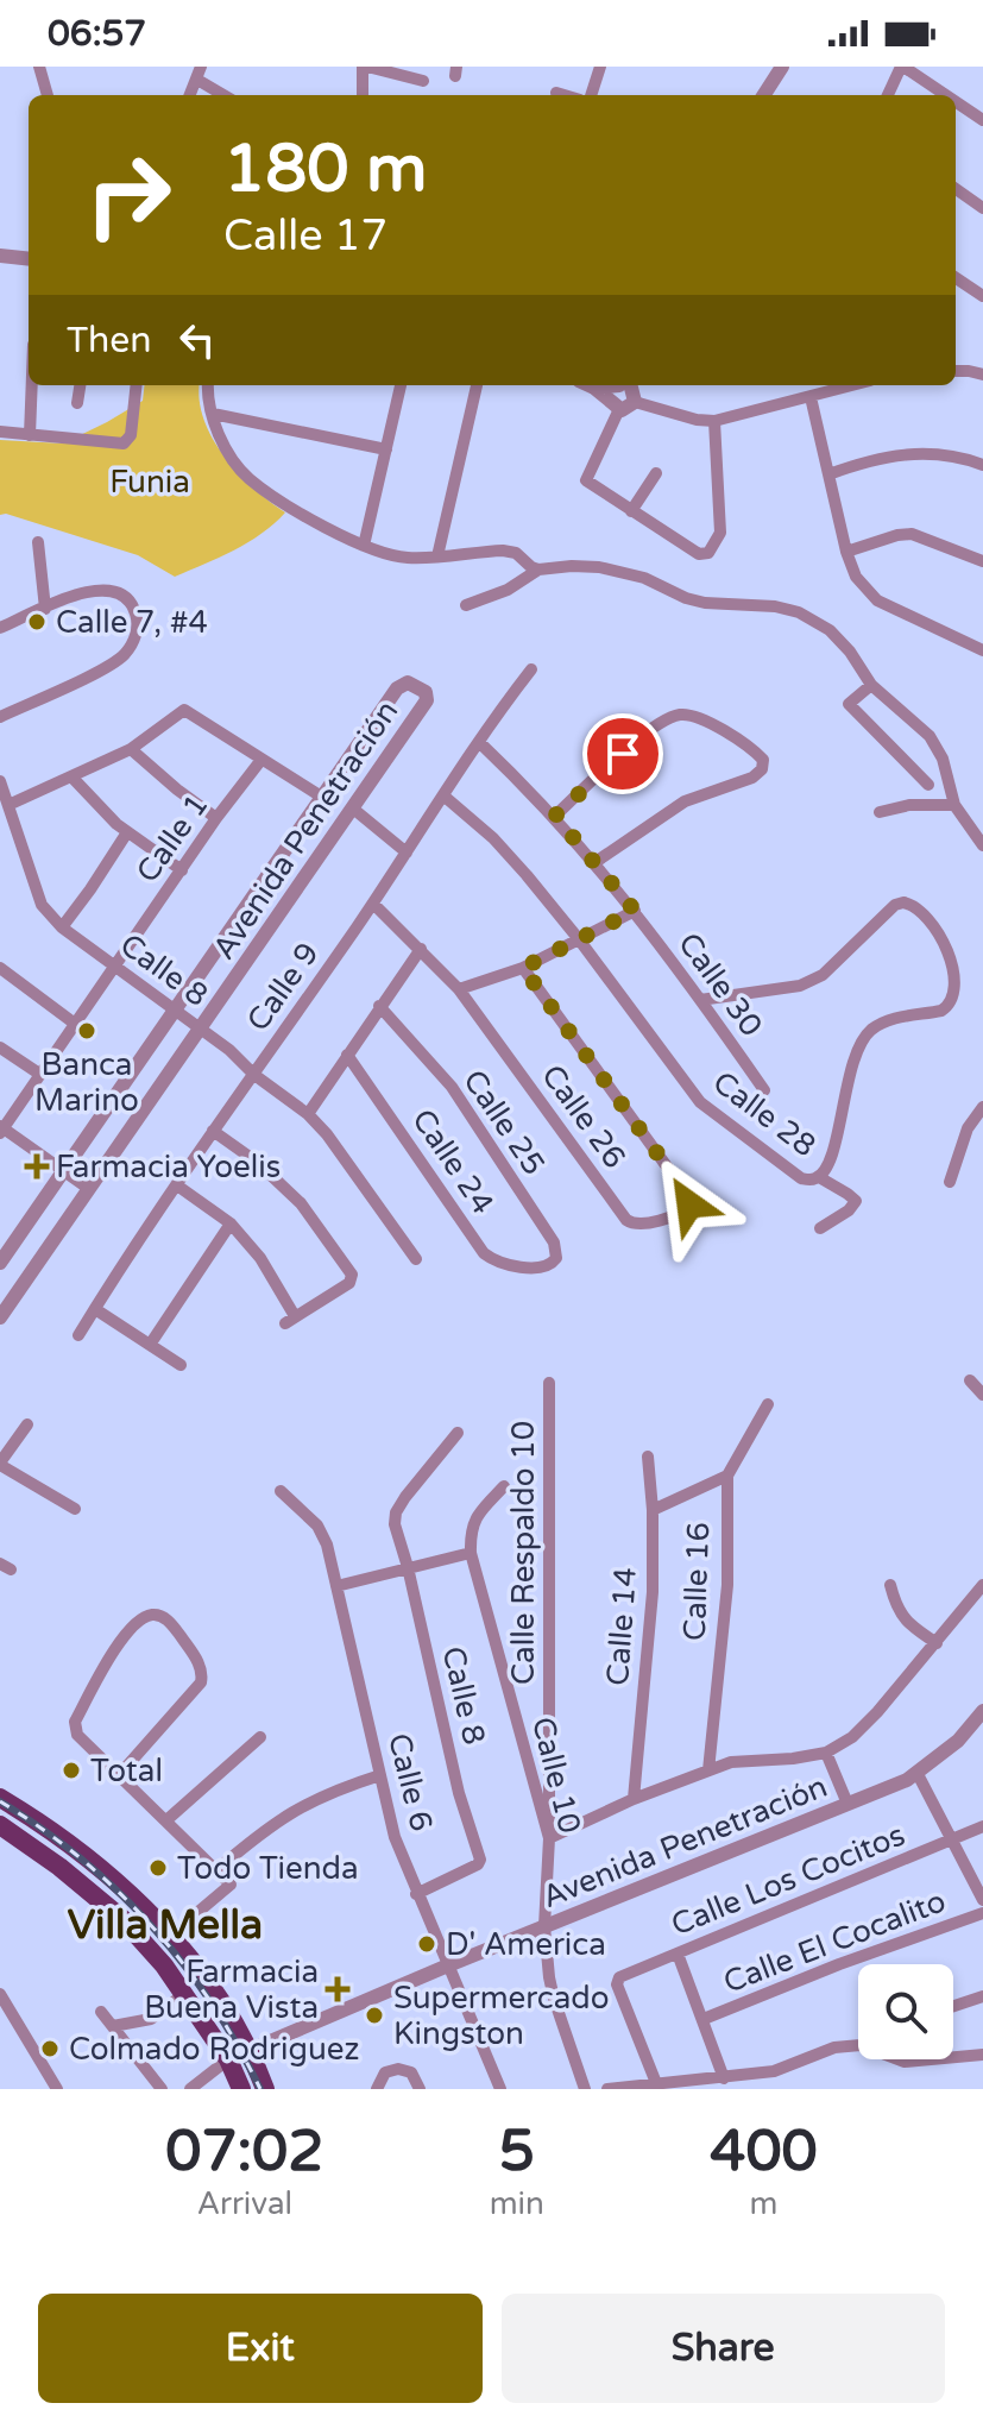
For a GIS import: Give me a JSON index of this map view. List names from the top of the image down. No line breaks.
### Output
{"streets":{"street":["Avenida Penetración","Calle 1","Calle 8","Calle 30","Calle 9","Calle 28","Calle 26","Calle 25","Calle 24","Calle Respaldo 10","Calle 16","Calle 14","Calle 10","Calle 6","Calle Los Cocitos","Calle El Cocalito"]},"crossings":[["Avenida Penetración","Calle 8"],["Avenida Penetración","Calle 10"],["Avenida Penetración","Calle 6"],["Calle 1","Calle 8"],["Calle 8","Calle 9"],["Calle 8","Calle 6"],["Calle 30","Calle 9"],["Calle 30","Calle 28"],["Calle 9","Calle 28"],["Calle 9","Calle 26"],["Calle 25","Calle 24"],["Calle Respaldo 10","Calle 10"]],"districts":["Villa Mella"],"parks":["Funia"],"places":{"other":["Calle 7, #4","Banca Marino","Total","Todo Tienda","D' America","Supermercado Kingston","Colmado Rodriguez"],"health":["Farmacia Yoelis","Farmacia Buena Vista"]},"page":{"status":"06:57","turn":["180 m","Calle 17"],"then":"Then","eta":["07:02","Arrival","5","min","400","m"],"buttons":["Exit","Share"]}}
